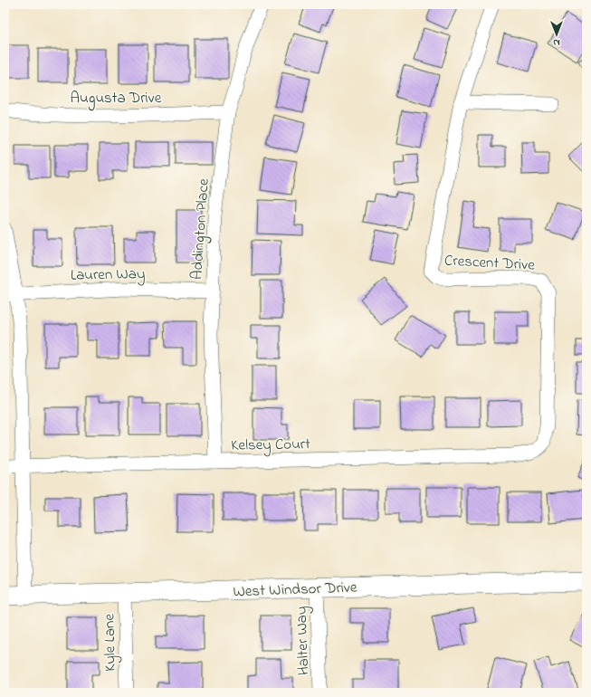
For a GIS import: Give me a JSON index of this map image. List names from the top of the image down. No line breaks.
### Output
{"streets":{"street":["Augusta Drive","Addington Place","Crescent Drive","Lauren Way","Kelsey Court","West Windsor Drive","Halter Way","Kyle Lane"]},"crossings":[["Augusta Drive","Addington Place"],["Addington Place","Lauren Way"],["Addington Place","Kelsey Court"],["Crescent Drive","Kelsey Court"],["West Windsor Drive","Halter Way"],["West Windsor Drive","Kyle Lane"]],"north":"bottom"}
